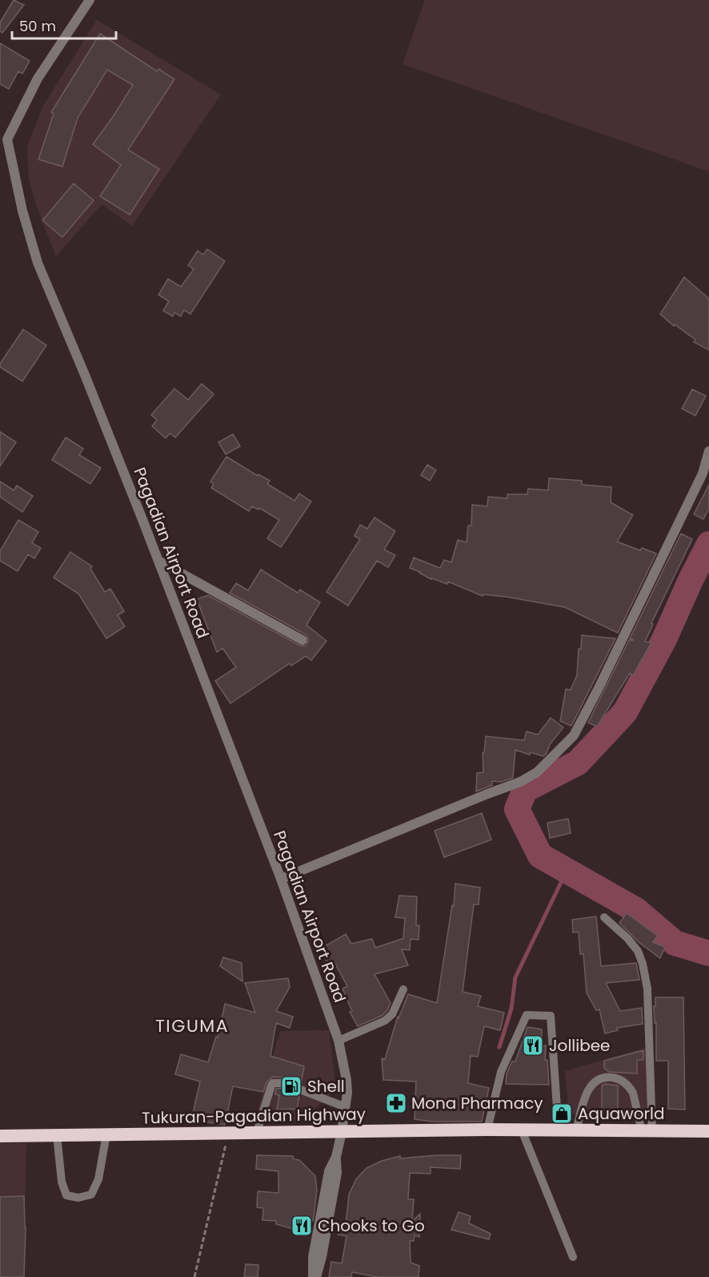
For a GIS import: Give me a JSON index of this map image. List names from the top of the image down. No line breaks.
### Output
{"streets":{"highway":["Tukuran-Pagadian Highway"],"street":["Pagadian Airport Road"]},"crossings":[["Pagadian Airport Road","Tukuran-Pagadian Highway"]],"districts":["TIGUMA"],"places":{"restaurant":["Jollibee","Chooks to Go"],"fuel station":["Shell"],"pharmacy":["Mona Pharmacy"],"shop":["Aquaworld"]},"scale_bar":"50 m"}
